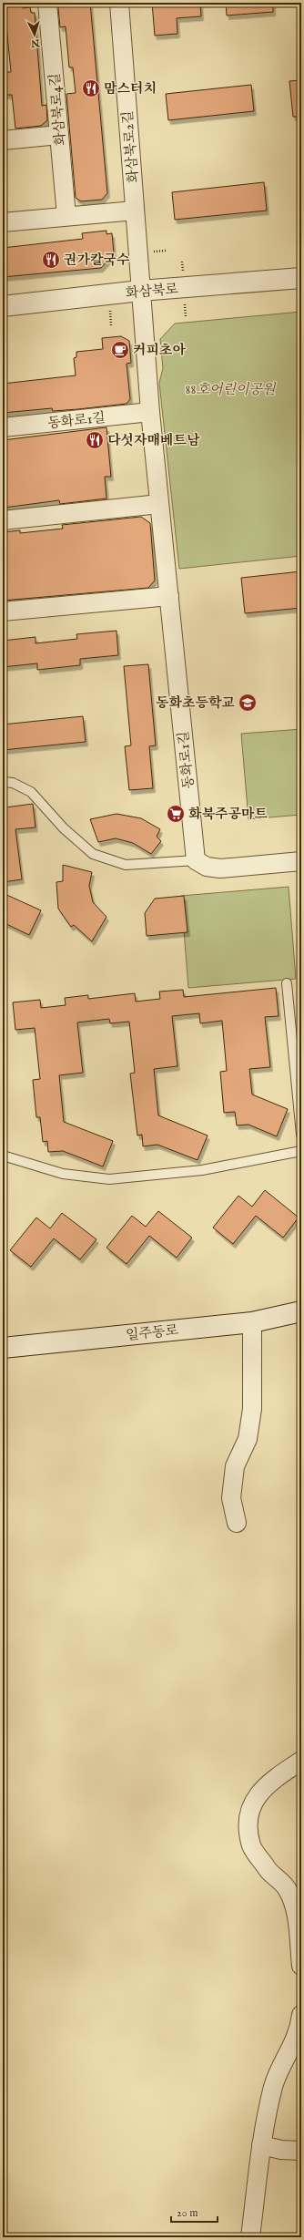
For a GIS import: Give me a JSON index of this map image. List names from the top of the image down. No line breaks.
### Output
{"streets":{"main road":["화삼북로","일주동로"],"street":["화삼북로4길","화삼북로2길","동화로1길"]},"crossings":[["화삼북로2길","화삼북로"],["화삼북로2길","동화로1길"],["화삼북로","동화로1길"]],"parks":["88호어린이공원"],"places":{"restaurant":["맘스터치","권가칼국수","다섯자매베트남"],"cafe":["커피초아"],"school or university":["동화초등학교"],"supermarket":["화북주공마트"]},"scale_bar":"20 m","north":"bottom"}
